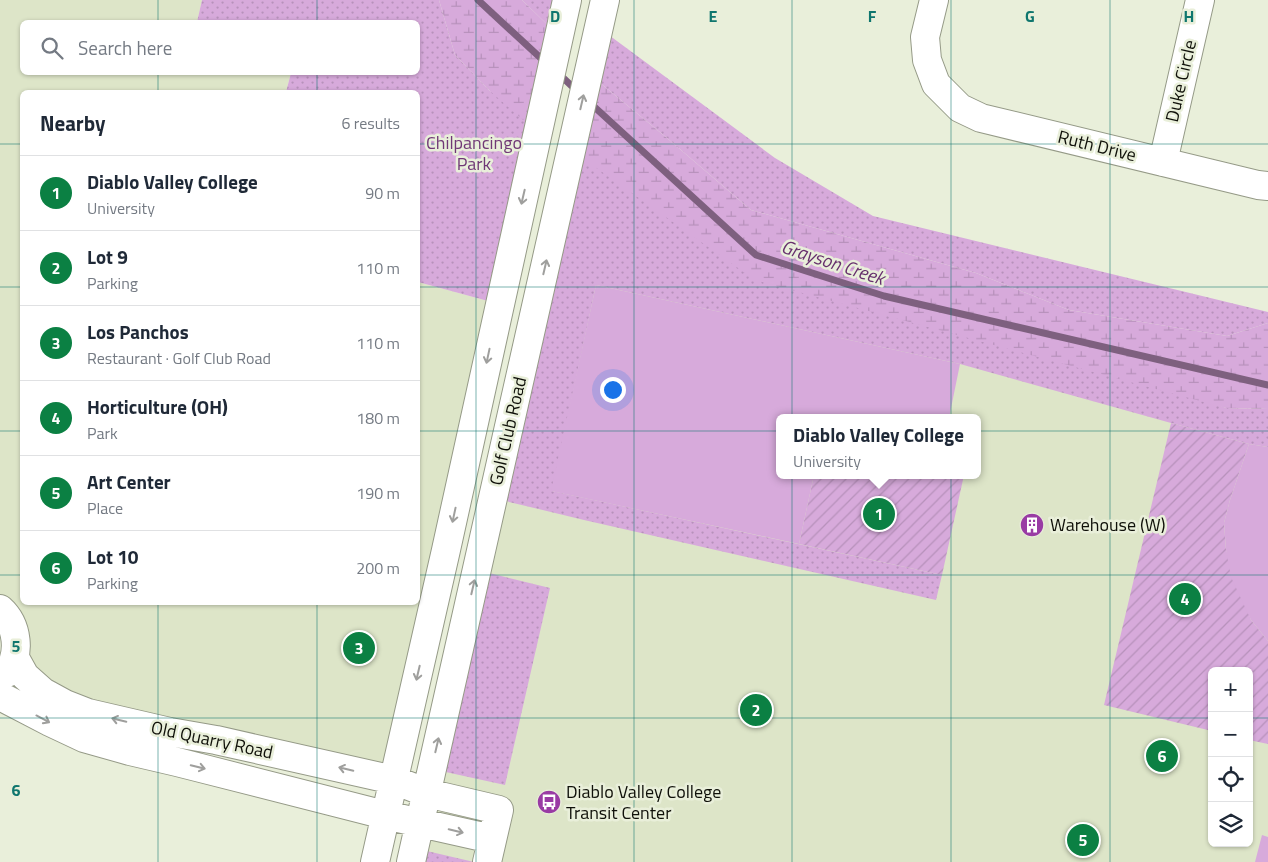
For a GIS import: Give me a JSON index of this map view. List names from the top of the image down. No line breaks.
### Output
{"streets":{"street":["Duke Circle","Ruth Drive","Golf Club Road","Old Quarry Road"]},"crossings":[["Duke Circle","Ruth Drive"],["Golf Club Road","Old Quarry Road"]],"water":["Grayson Creek"],"parks":["Chilpancingo Park"],"places":{"building":["Warehouse (W)"],"bus stop":["Diablo Valley College Transit Center"]},"page":{"search":"Search here","heading":["Nearby","6 results"],"list":[{"mark":"1","name":"Diablo Valley College","note":"University","value":"90 m"},{"mark":"2","name":"Lot 9","note":"Parking","value":"110 m"},{"mark":"3","name":"Los Panchos","note":"Restaurant · Golf Club Road","value":"110 m"},{"mark":"4","name":"Horticulture (OH)","note":"Park","value":"180 m"},{"mark":"5","name":"Art Center","note":"Place","value":"190 m"},{"mark":"6","name":"Lot 10","note":"Parking","value":"200 m"}],"popup":["Diablo Valley College","University"],"pins":["1","4","3","2","6","5"],"map_buttons":["+","−"]},"grid":{"columns":["D","E","F","G","H"],"rows":["5","6"]}}
